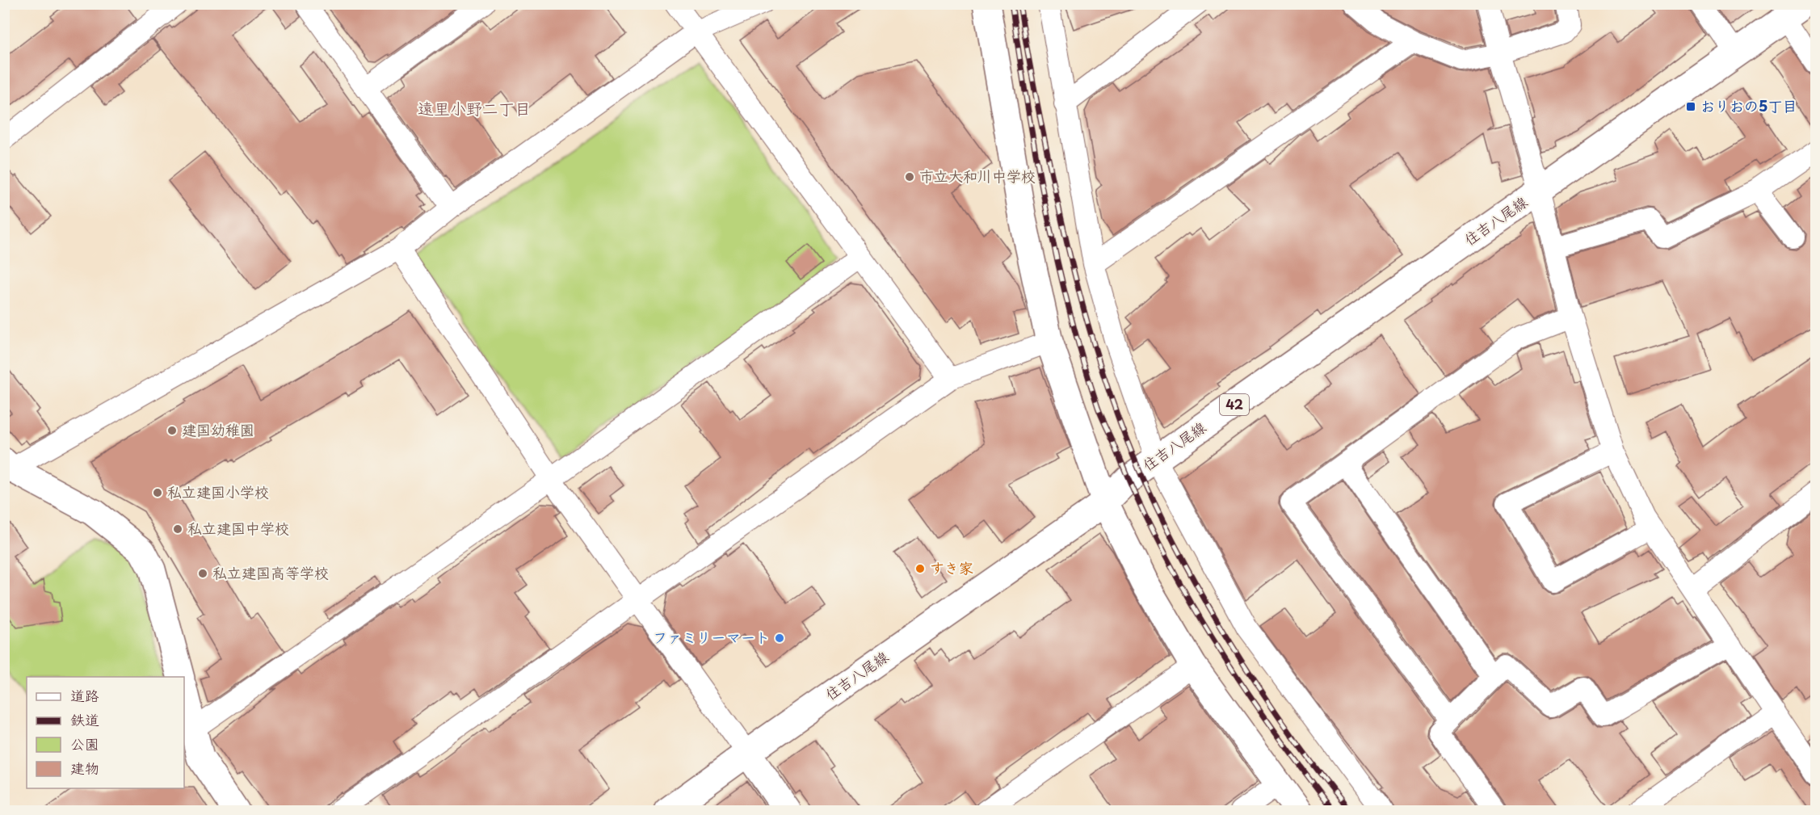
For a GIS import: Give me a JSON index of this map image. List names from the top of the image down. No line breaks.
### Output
{"streets":{"street":["住吉八尾線","42"]},"districts":["遠里小野二丁目"],"places":{"transit":["おりおの5丁目"],"other":["市立大和川中学校","建国幼稚園","私立建国小学校","私立建国中学校","すき家","私立建国高等学校","ファミリーマート"]},"legend":["道路","鉄道","公園","建物"]}
